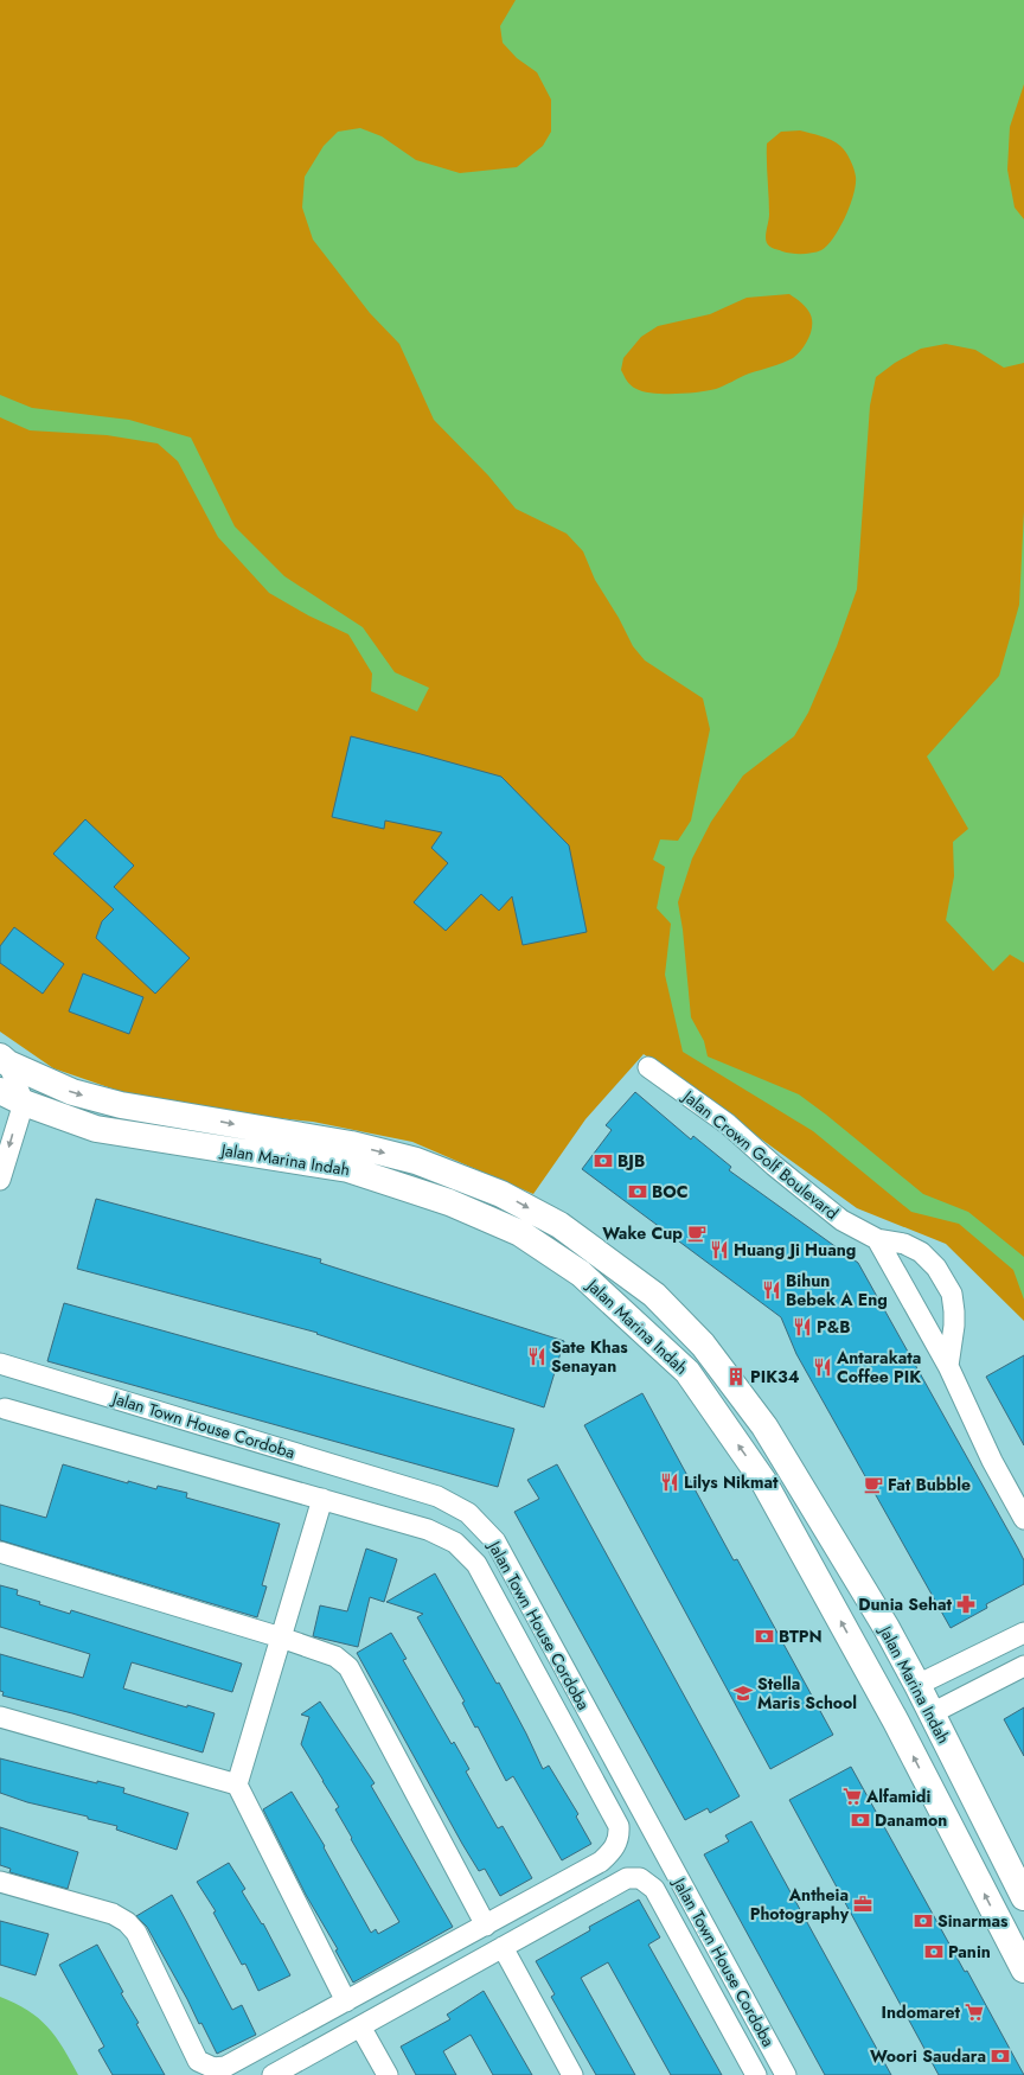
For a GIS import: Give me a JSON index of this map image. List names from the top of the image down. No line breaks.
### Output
{"streets":{"main road":["Jalan Marina Indah"],"street":["Jalan Crown Golf Boulevard","Jalan Town House Cordoba"]},"places":{"bank":["BJB","BOC","BTPN","Danamon","Sinarmas","Panin","Woori Saudara"],"cafe":["Wake Cup","Fat Bubble"],"restaurant":["Huang Ji Huang","Bihun Bebek A Eng","P&B","Sate Khas Senayan","Antarakata Coffee PIK","Lilys Nikmat"],"building":["PIK34"],"pharmacy":["Dunia Sehat"],"school or university":["Stella Maris School"],"supermarket":["Alfamidi","Indomaret"],"office":["Antheia Photography"]}}
